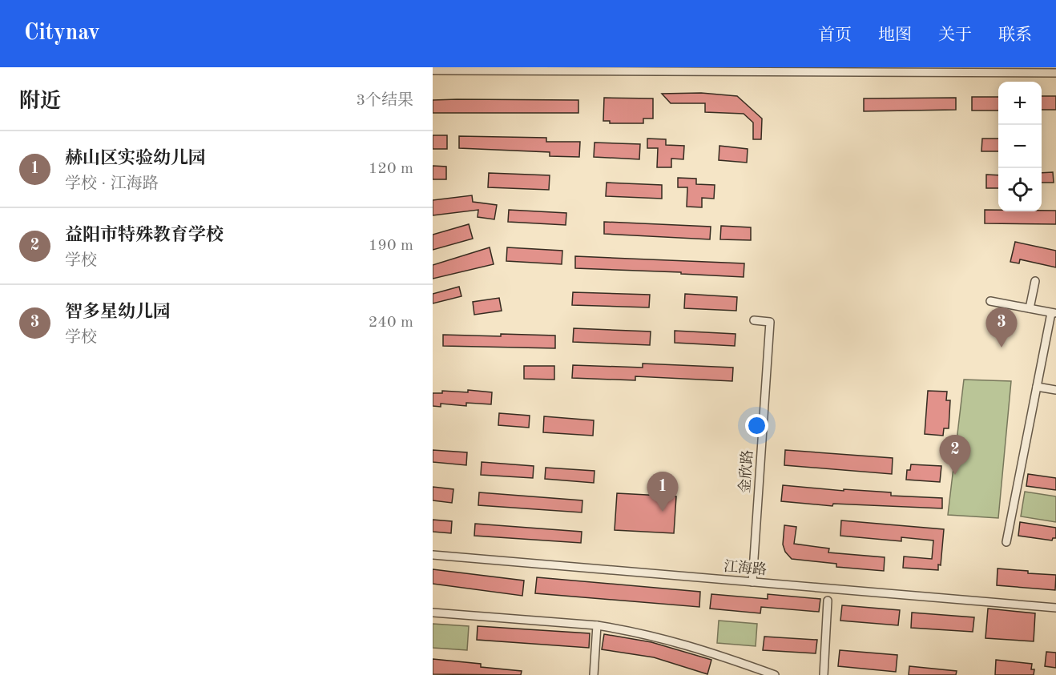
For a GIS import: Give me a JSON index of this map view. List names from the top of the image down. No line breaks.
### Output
{"streets":{"street":["金欣路","江海路"]},"crossings":[["金欣路","江海路"]],"page":{"header":"Citynav","nav":["首页","地图","关于","联系"],"heading":["附近","3个结果"],"map_buttons":["+","−"],"list":[{"mark":"1","name":"赫山区实验幼儿园","note":"学校 · 江海路","value":"120 m"},{"mark":"2","name":"益阳市特殊教育学校","note":"学校","value":"190 m"},{"mark":"3","name":"智多星幼儿园","note":"学校","value":"240 m"}],"pins":["3","2","1"]}}
